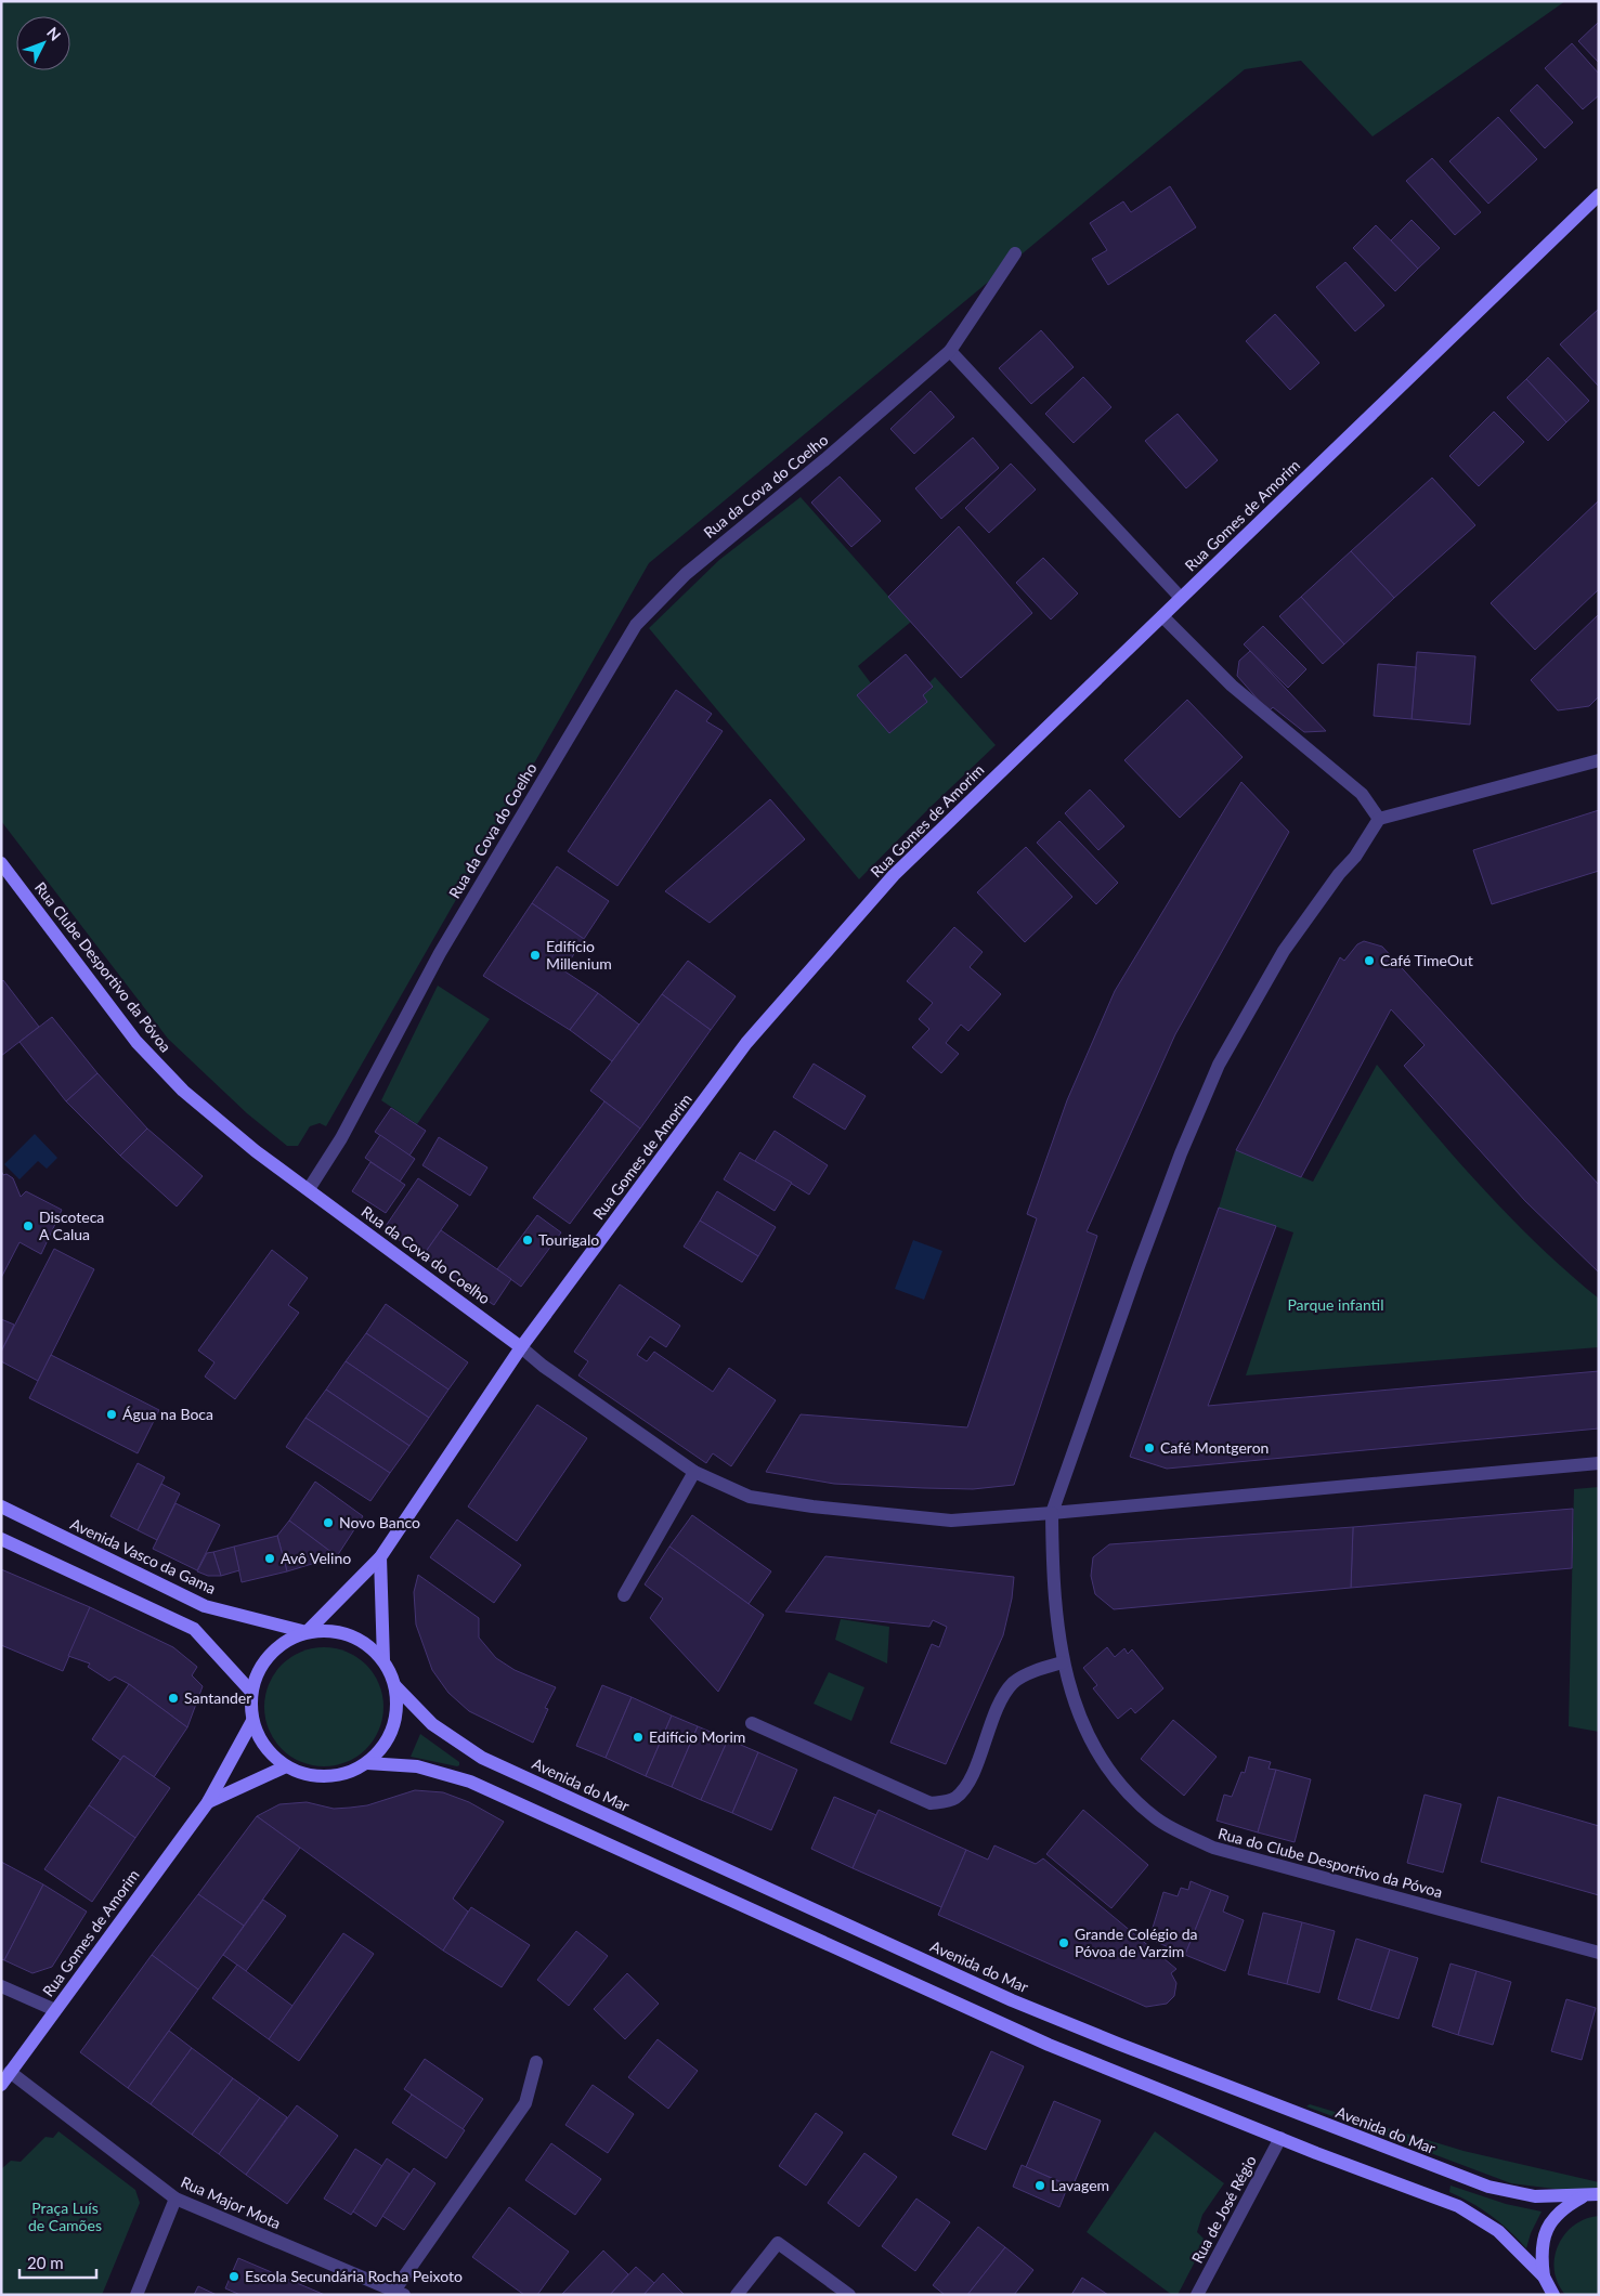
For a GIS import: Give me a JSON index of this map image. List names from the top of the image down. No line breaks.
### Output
{"streets":{"main road":["Rua da Cova do Coelho","Rua Gomes de Amorim","Rua Clube Desportivo da Póvoa","Avenida Vasco da Gama","Avenida do Mar"],"street":["Rua do Clube Desportivo da Póvoa","Rua Major Mota","Rua de José Régio"]},"crossings":[["Rua da Cova do Coelho","Rua Gomes de Amorim"],["Rua da Cova do Coelho","Rua Clube Desportivo da Póvoa"],["Rua Gomes de Amorim","Avenida Vasco da Gama"],["Rua Gomes de Amorim","Avenida do Mar"],["Rua Gomes de Amorim","Rua Major Mota"],["Avenida Vasco da Gama","Avenida do Mar"],["Avenida do Mar","Rua de José Régio"]],"parks":["Parque infantil","Praça Luís de Camões"],"places":["Edifício Millenium","Café TimeOut","Discoteca A Calua","Tourigalo","Água na Boca","Café Montgeron","Novo Banco","Avô Velino","Santander","Edifício Morim","Grande Colégio da Póvoa de Varzim","Lavagem","Escola Secundária Rocha Peixoto"],"scale_bar":"20 m","north":"top right"}
